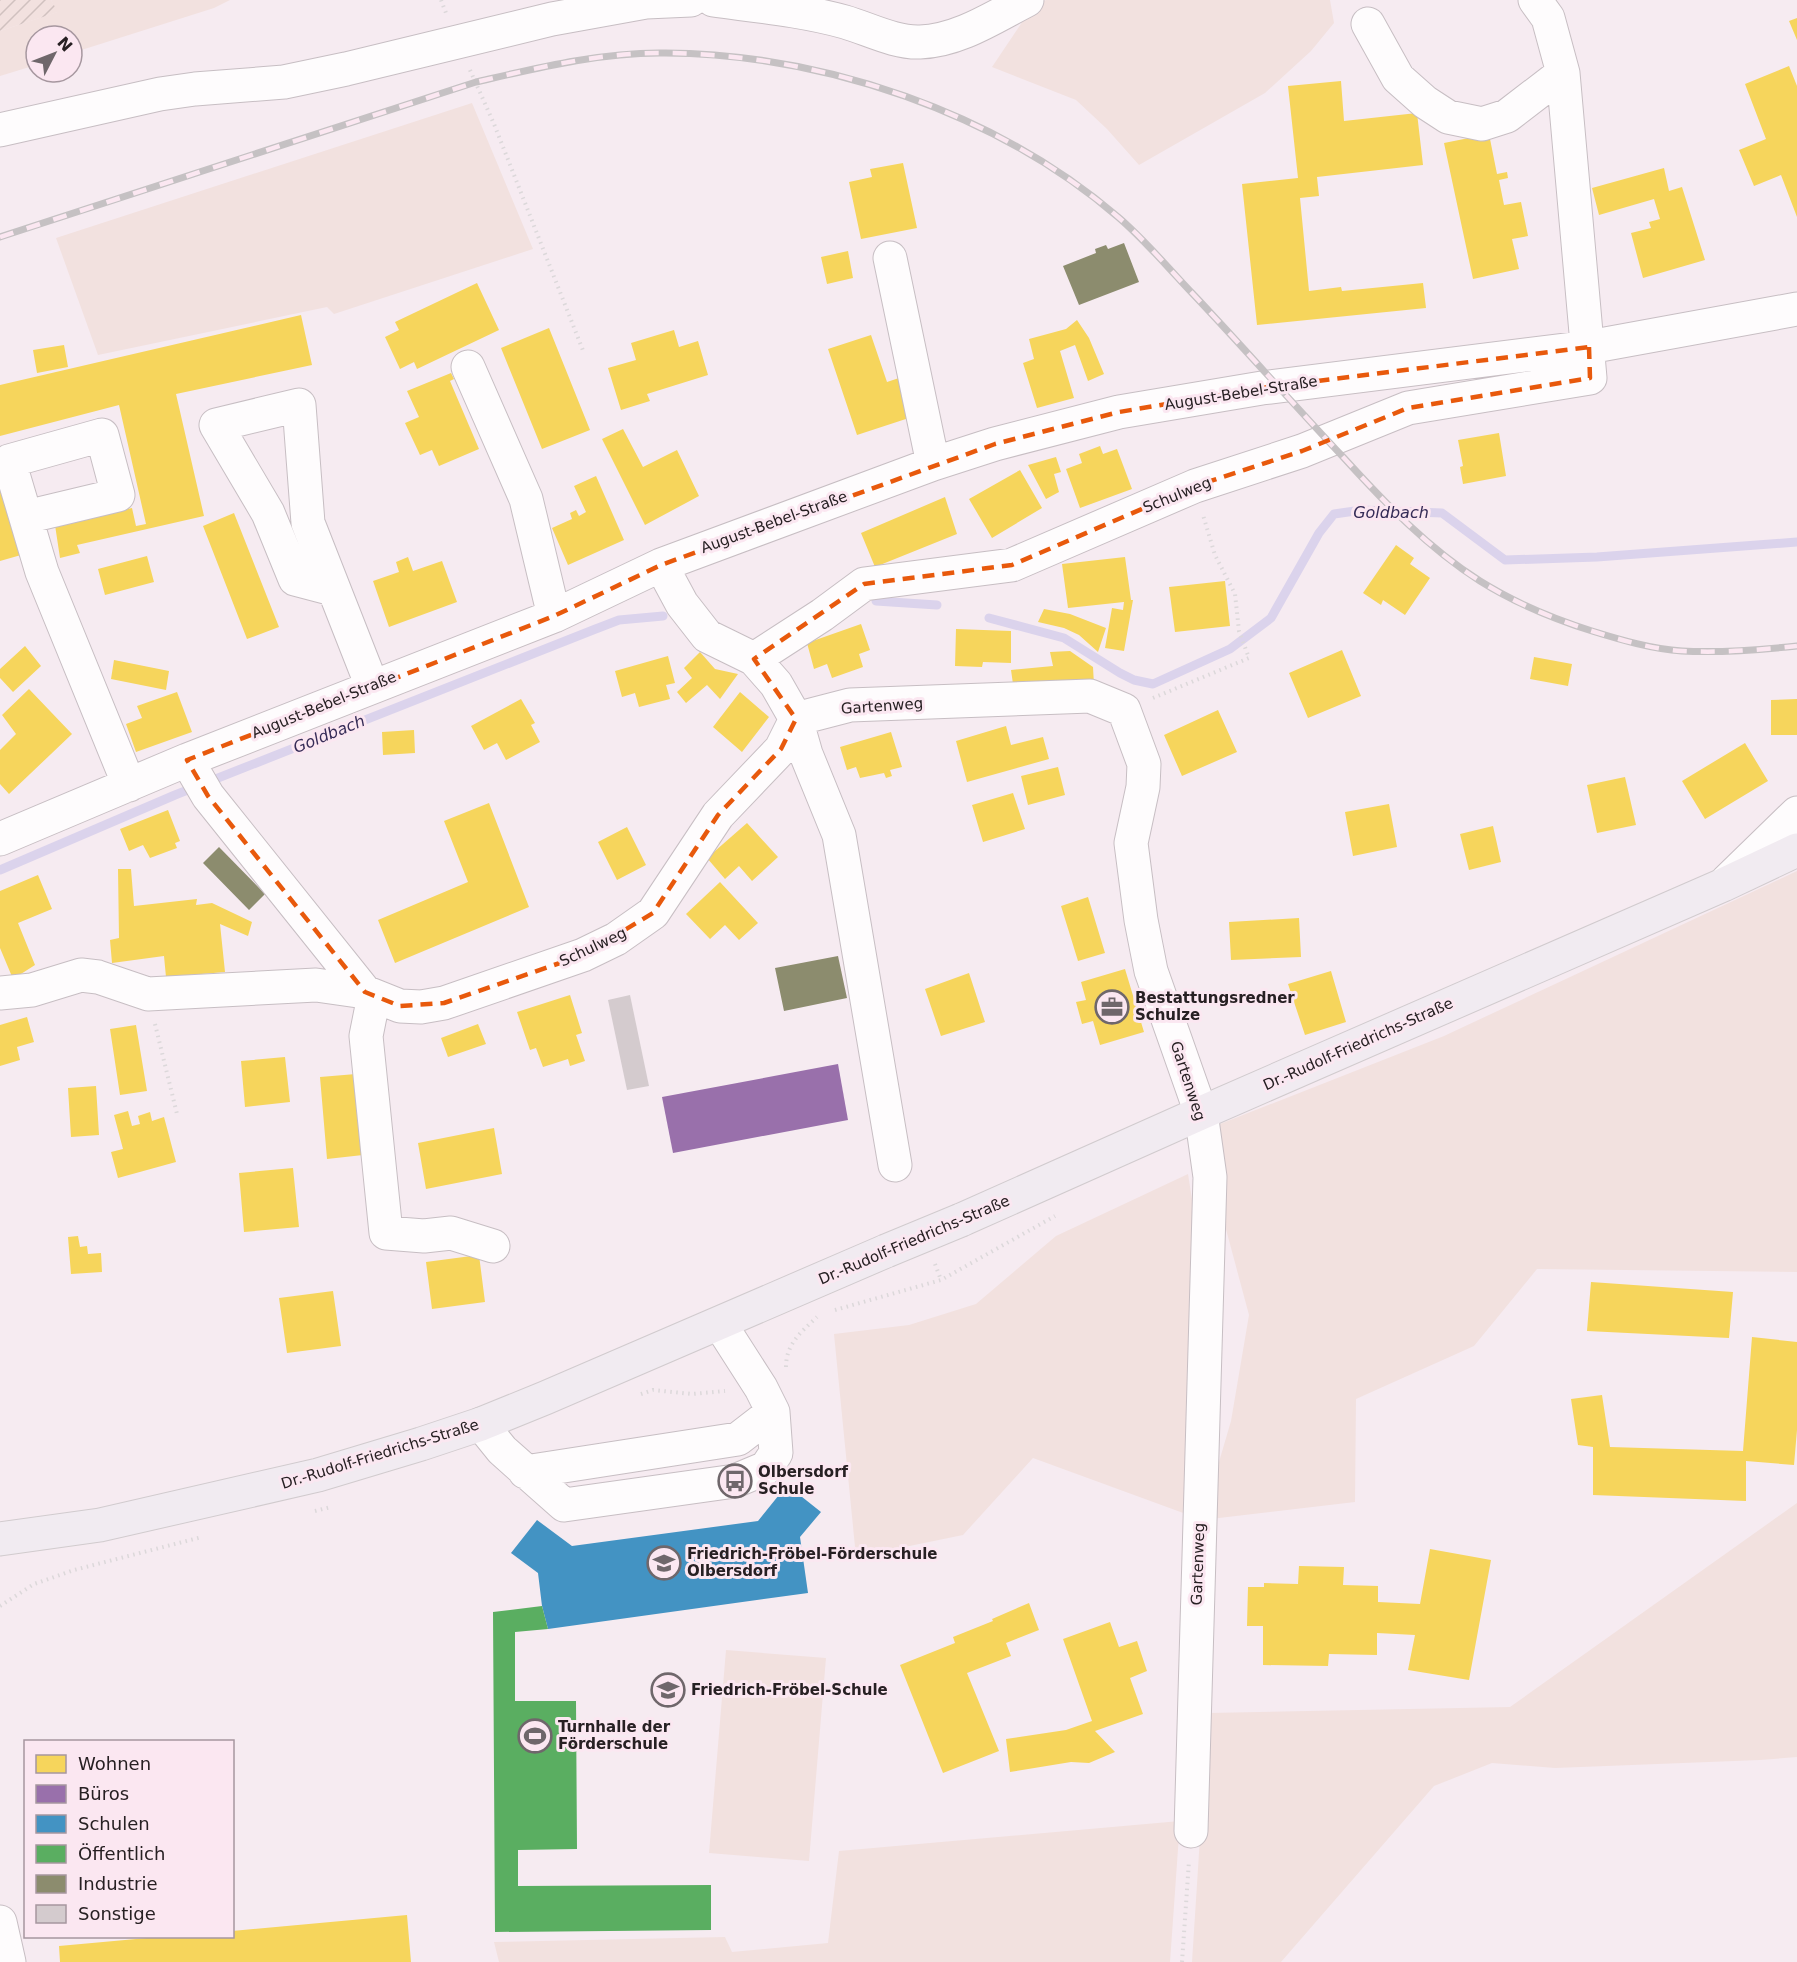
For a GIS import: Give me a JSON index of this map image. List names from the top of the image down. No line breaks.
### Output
{"streets":{"main road":["Dr.-Rudolf-Friedrichs-Straße"],"street":["August-Bebel-Straße","Schulweg","Gartenweg"]},"crossings":[["August-Bebel-Straße","Schulweg"],["Schulweg","Gartenweg"],["Gartenweg","Dr.-Rudolf-Friedrichs-Straße"]],"water":["Goldbach"],"places":{"office":["Bestattungsredner Schulze"],"bus stop":["Olbersdorf Schule"],"school or university":["Friedrich-Fröbel-Förderschule Olbersdorf","Friedrich-Fröbel-Schule"],"sports":["Turnhalle der Förderschule"]},"legend":["Wohnen","Büros","Schulen","Öffentlich","Industrie","Sonstige"],"north":"top right"}
